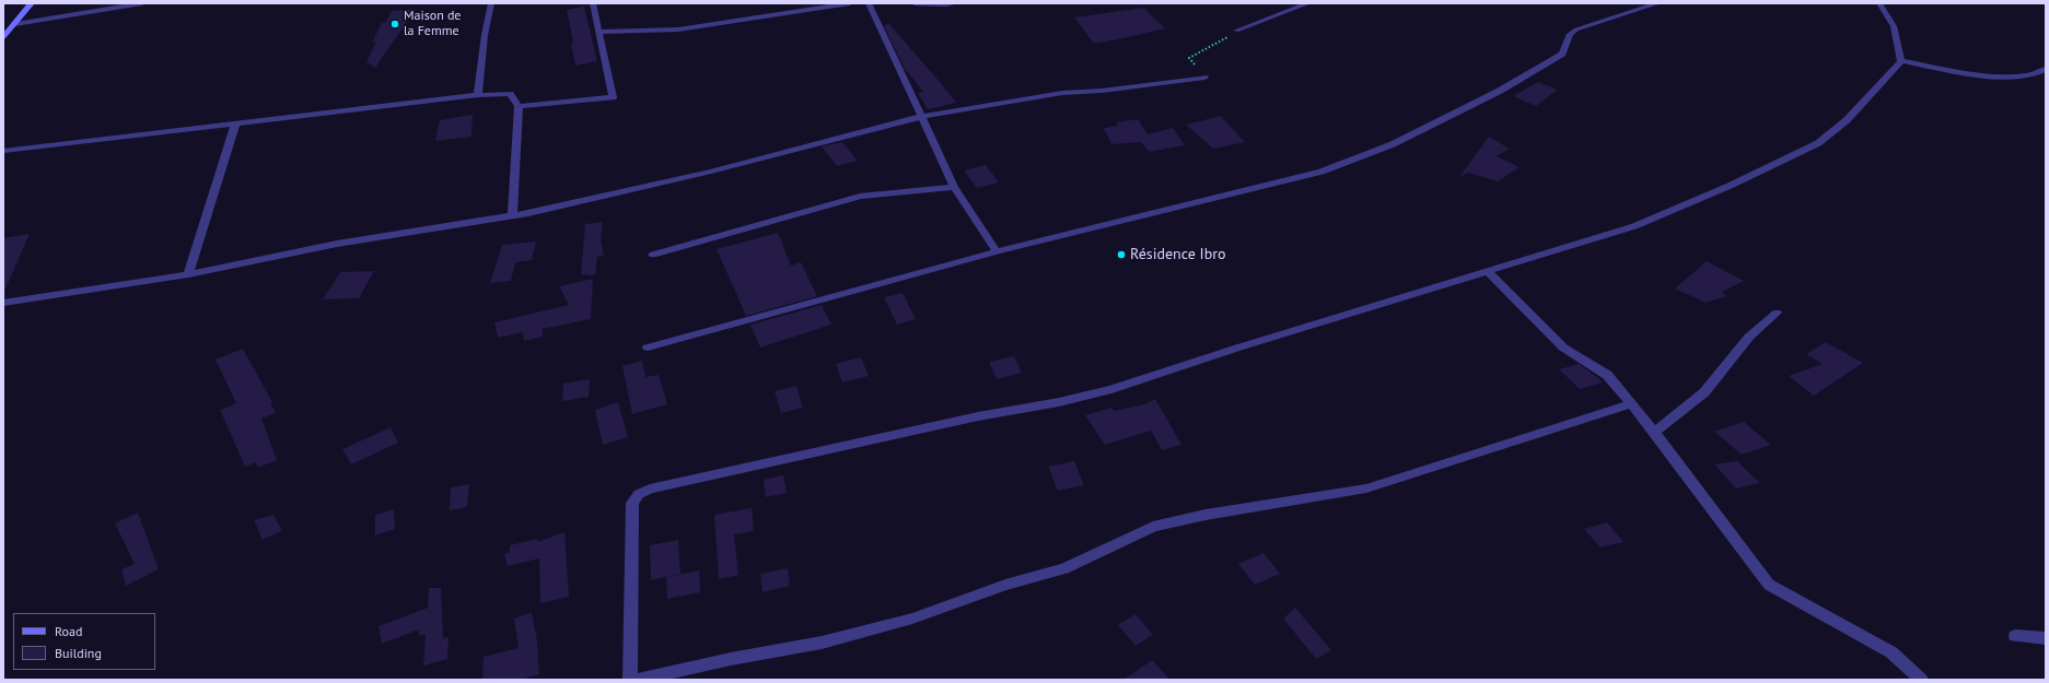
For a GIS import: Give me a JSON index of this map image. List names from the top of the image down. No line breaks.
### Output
{"places":["Maison de la Femme","Résidence Ibro"],"legend":["Road","Building"]}
